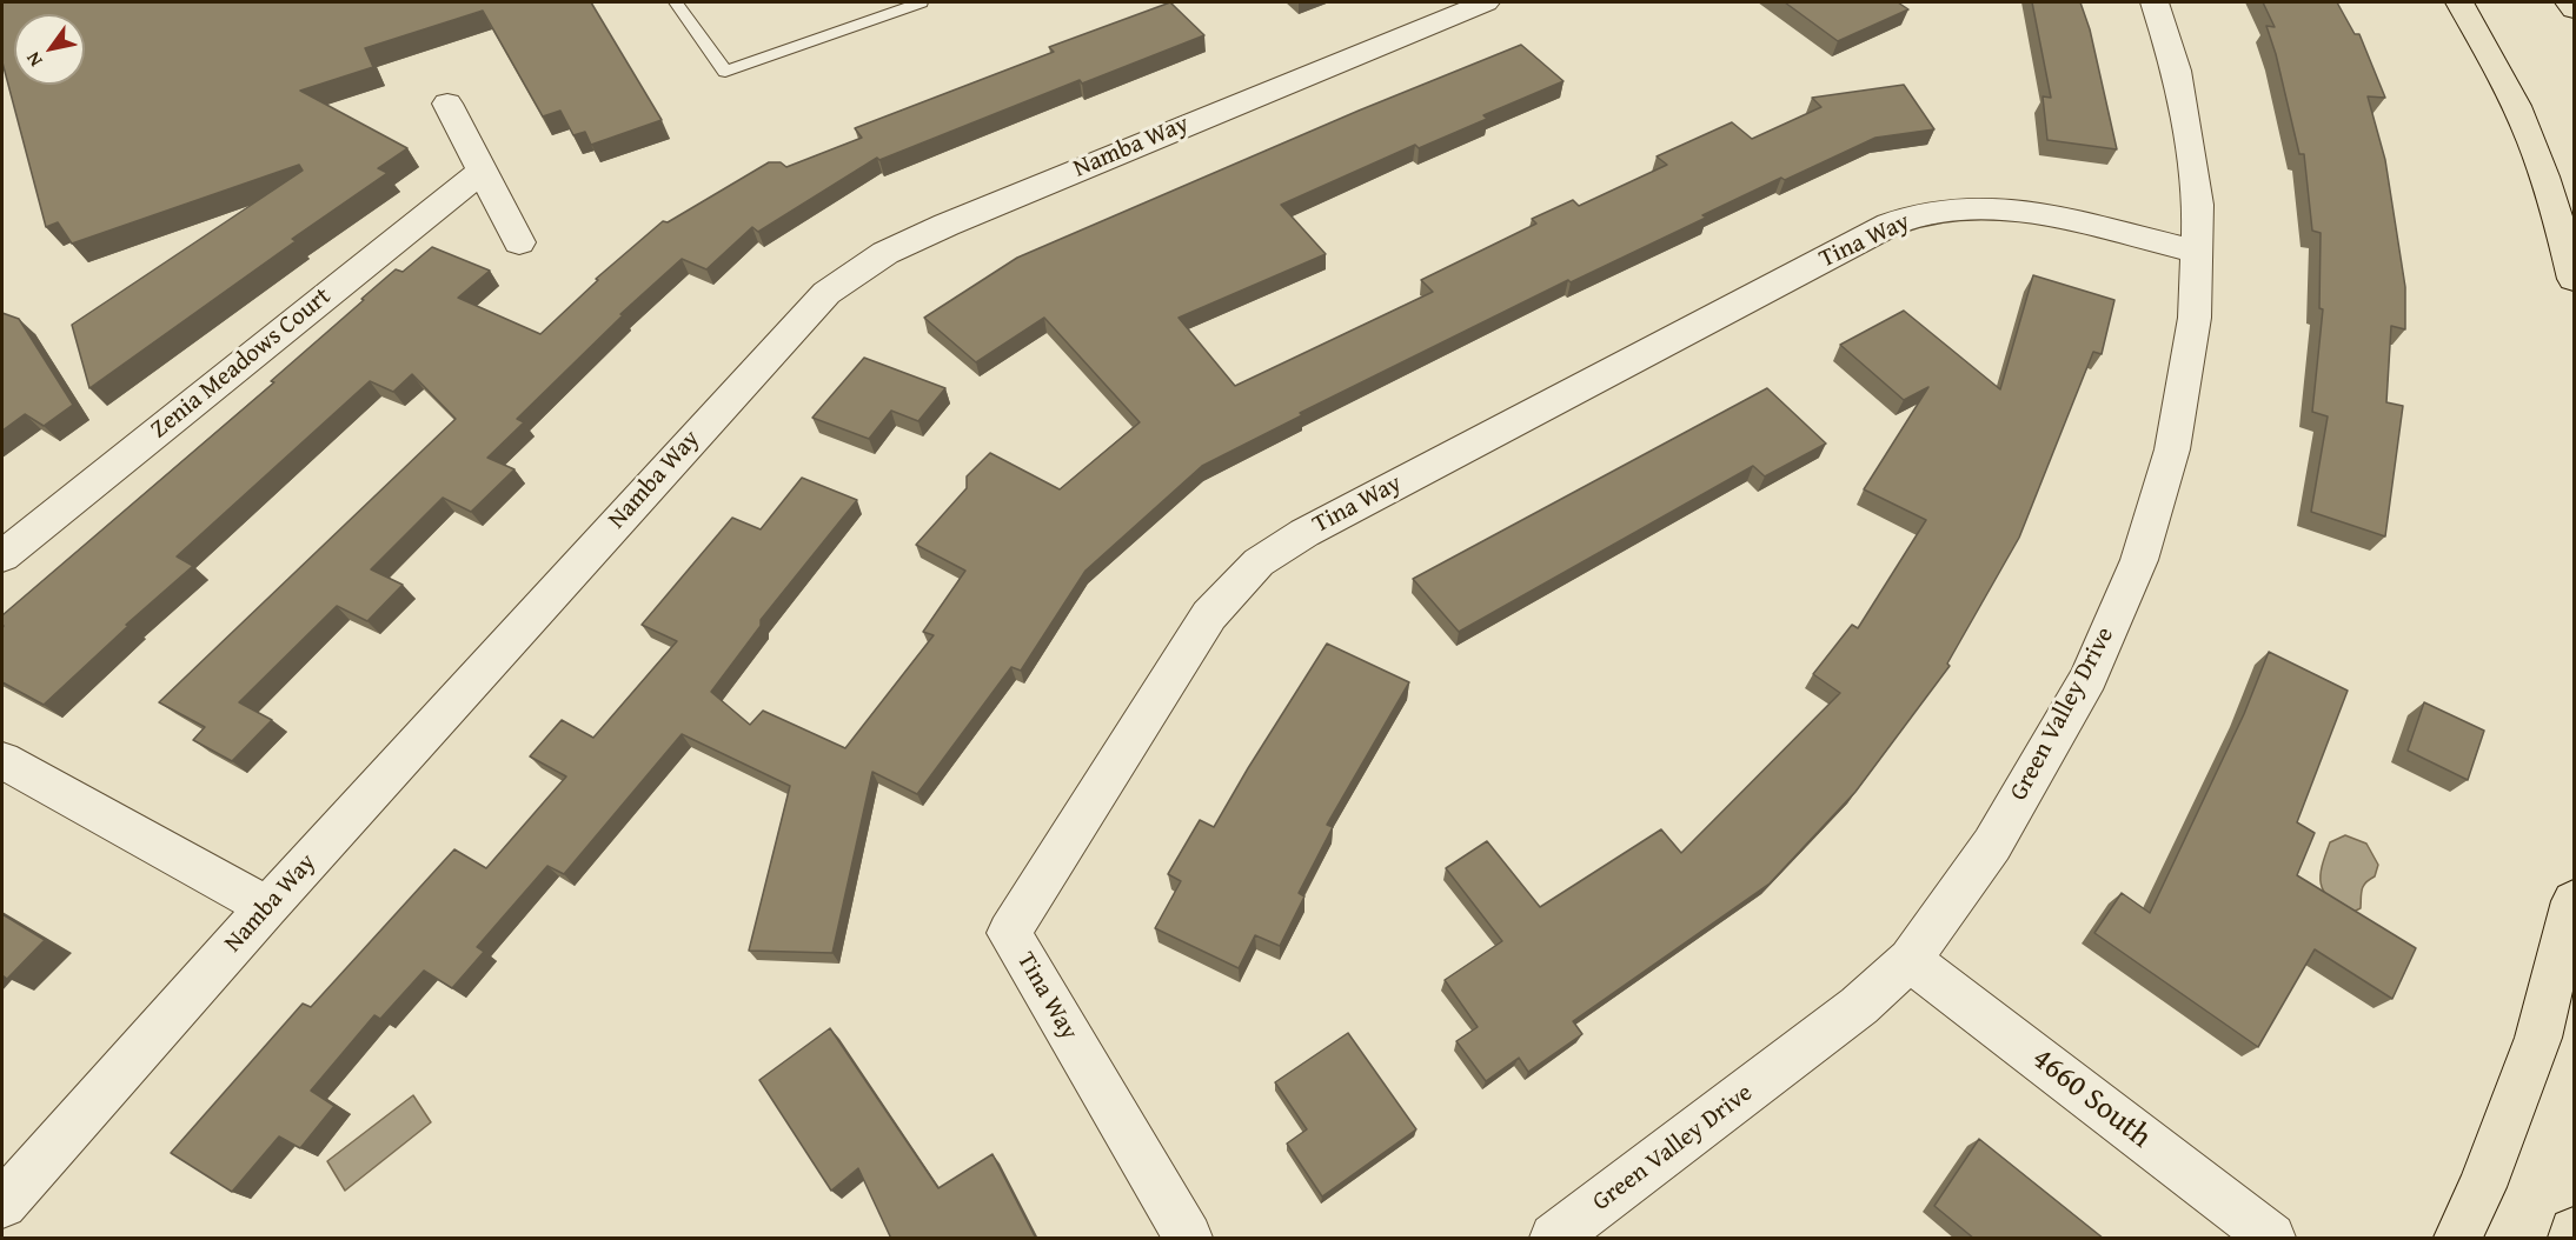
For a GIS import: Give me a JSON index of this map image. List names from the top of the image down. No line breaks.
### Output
{"streets":{"street":["Namba Way","Tina Way","Zenia Meadows Court","Green Valley Drive","4660 South"]},"crossings":[["Tina Way","Green Valley Drive"],["Green Valley Drive","4660 South"]],"north":"bottom left"}
